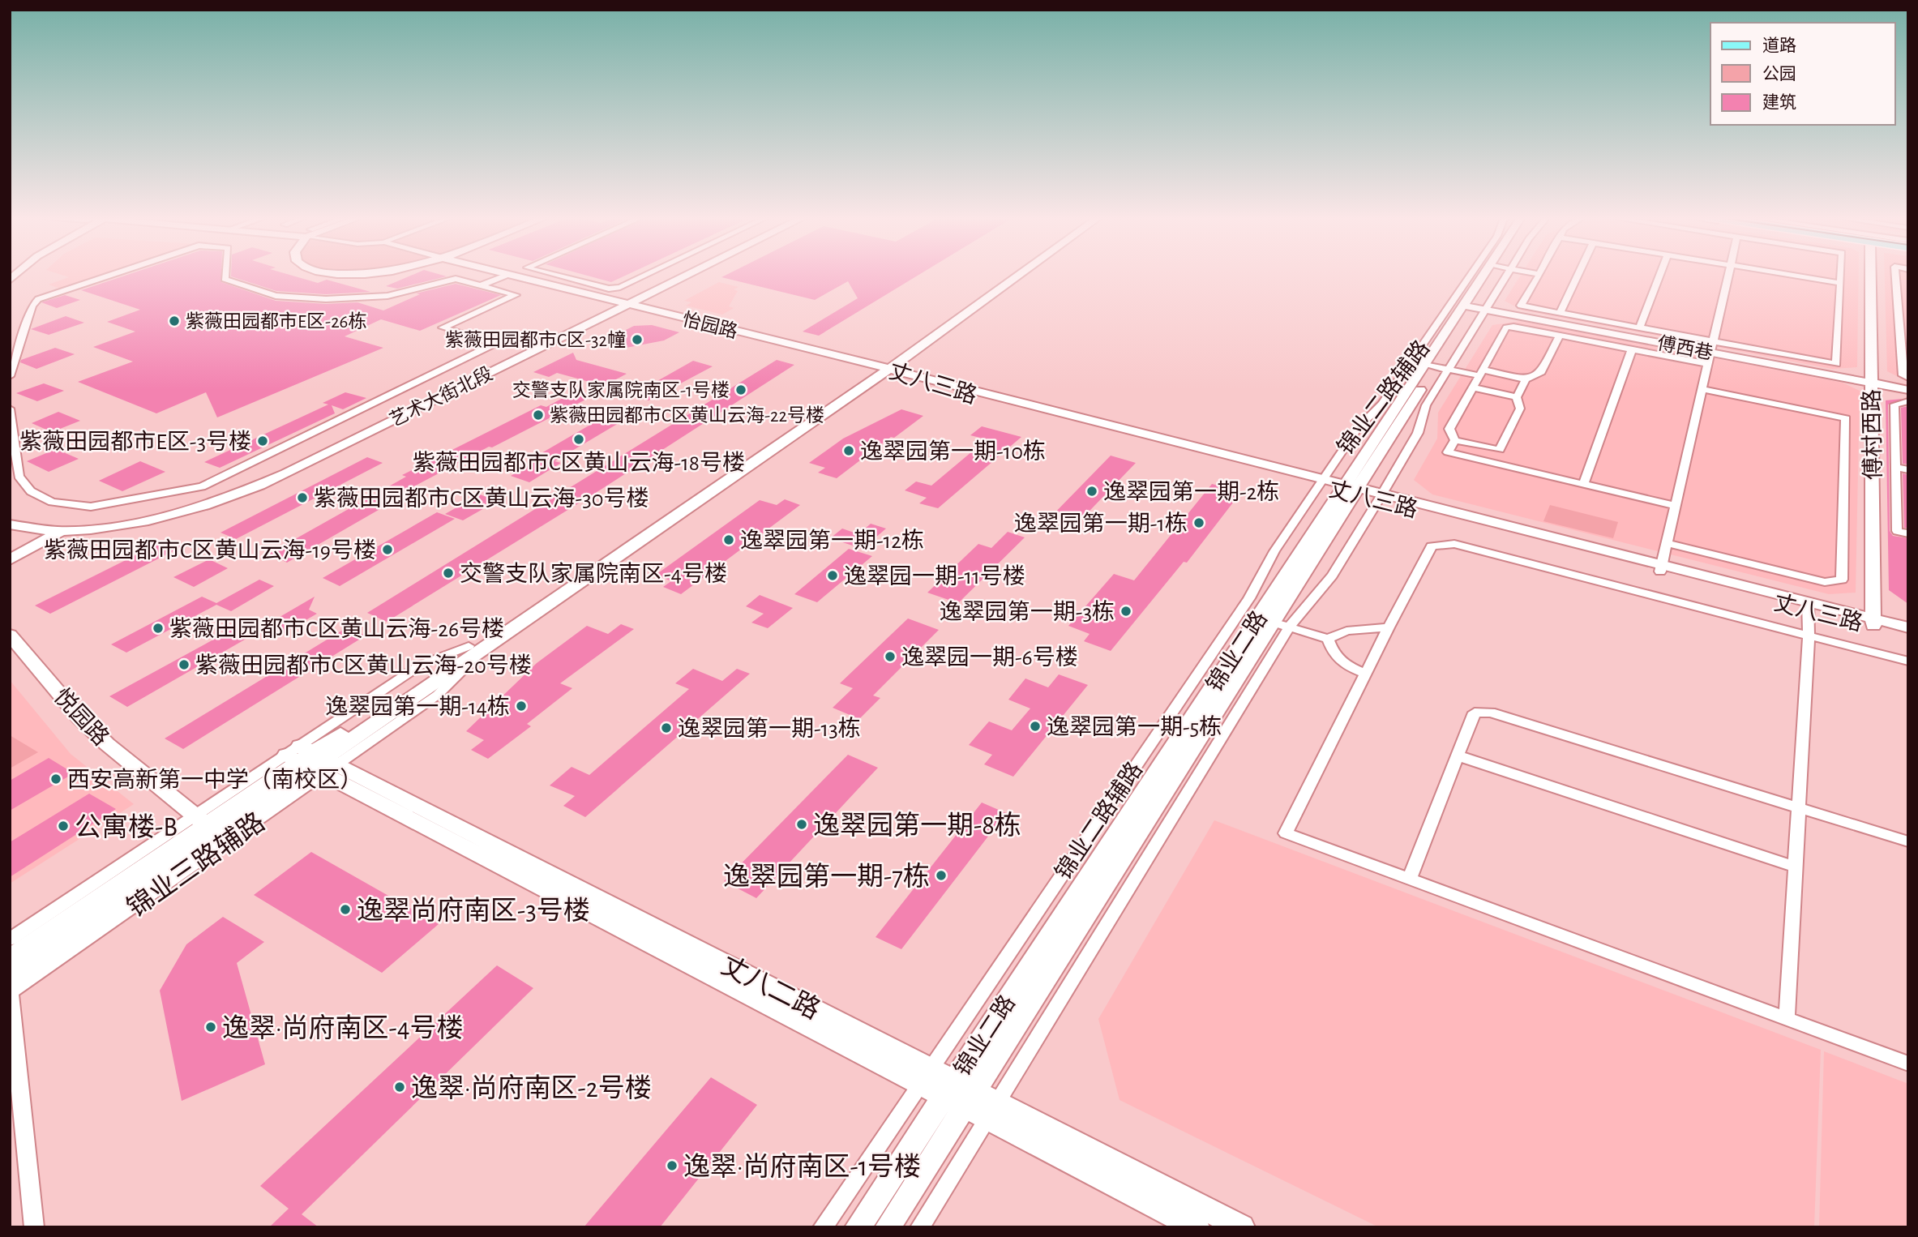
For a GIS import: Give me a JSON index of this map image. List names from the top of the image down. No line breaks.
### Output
{"streets":{"street":["怡园路","傅西巷","丈八三路","艺术大街北段","锦业二路辅路","傅村西路","锦业二路","悦园路","锦业三路辅路","丈八二路"]},"crossings":[["怡园路","丈八三路"],["怡园路","艺术大街北段"],["傅西巷","锦业二路辅路"],["傅西巷","傅村西路"],["傅西巷","锦业二路"],["丈八三路","锦业二路辅路"],["丈八三路","傅村西路"],["丈八三路","锦业二路"],["锦业二路辅路","锦业二路"],["锦业二路辅路","丈八二路"],["锦业二路","丈八二路"],["悦园路","锦业三路辅路"],["锦业三路辅路","丈八二路"]],"places":["紫薇田园都市E区-26栋","紫薇田园都市C区-32幢","交警支队家属院南区-1号楼","紫薇田园都市C区黄山云海-22号楼","紫薇田园都市C区黄山云海-18号楼","紫薇田园都市E区-3号楼","逸翠园第一期-10栋","逸翠园第一期-2栋","紫薇田园都市C区黄山云海-30号楼","逸翠园第一期-1栋","逸翠园第一期-12栋","紫薇田园都市C区黄山云海-19号楼","交警支队家属院南区-4号楼","逸翠园一期-11号楼","逸翠园第一期-3栋","紫薇田园都市C区黄山云海-26号楼","逸翠园一期-6号楼","紫薇田园都市C区黄山云海-20号楼","逸翠园第一期-14栋","逸翠园第一期-5栋","逸翠园第一期-13栋","西安高新第一中学（南校区）","逸翠园第一期-8栋","公寓楼-B","逸翠园第一期-7栋","逸翠尚府南区-3号楼","逸翠·尚府南区-4号楼","逸翠·尚府南区-2号楼","逸翠·尚府南区-1号楼"],"legend":["道路","公园","建筑"]}
